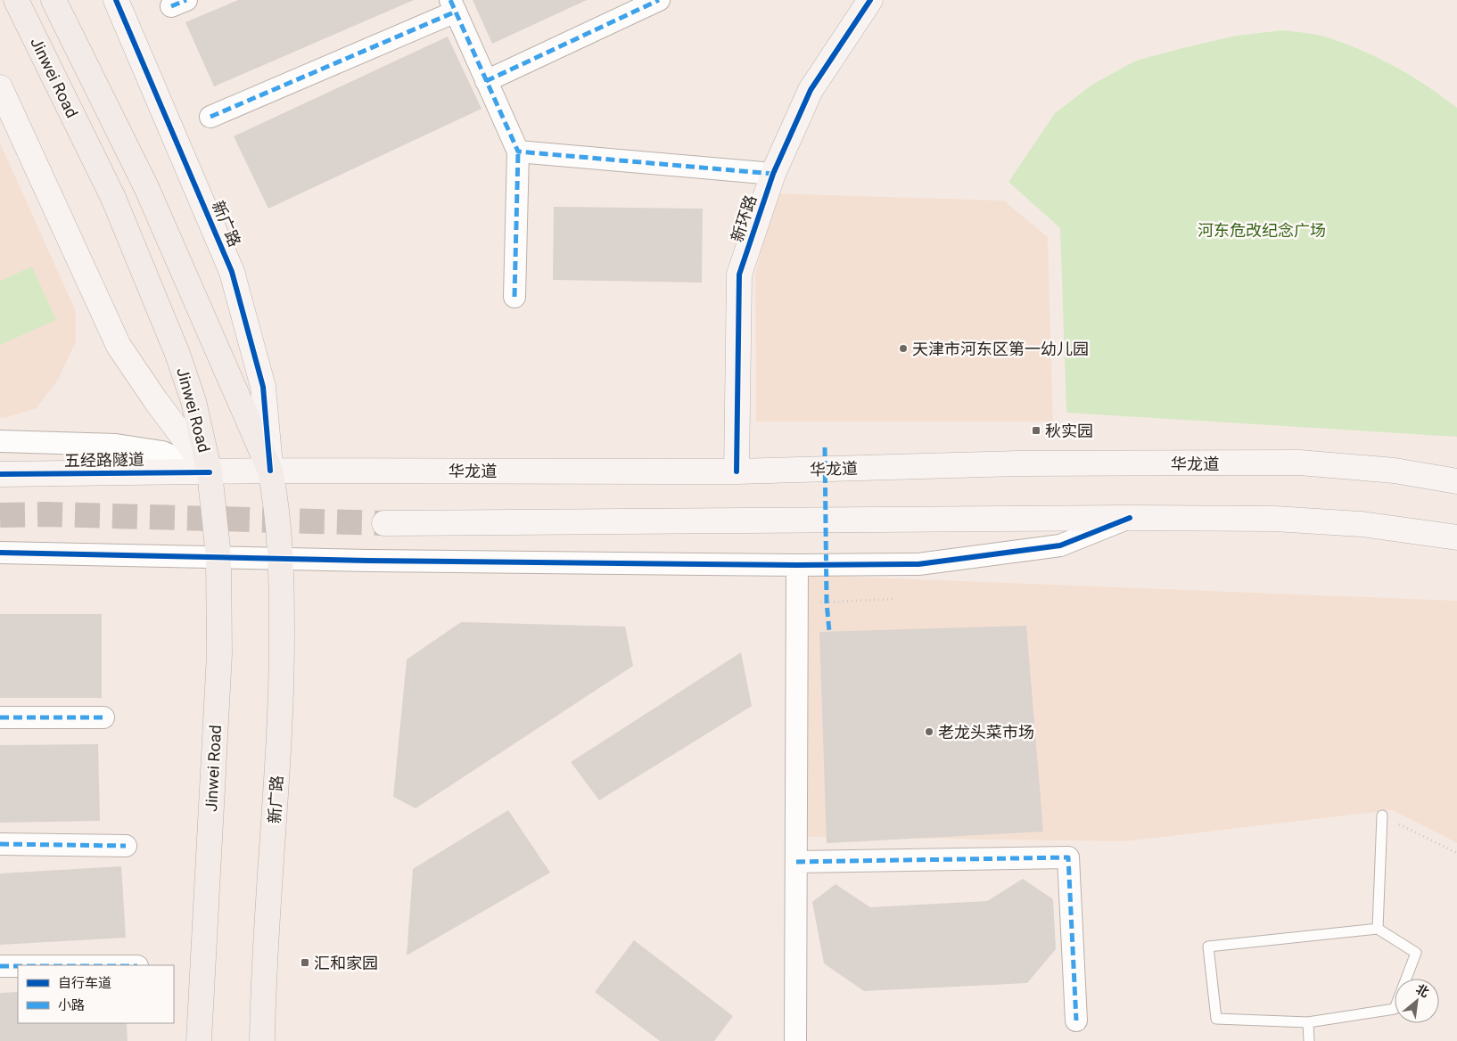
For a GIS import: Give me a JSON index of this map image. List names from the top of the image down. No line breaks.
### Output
{"streets":{"main road":["Jinwei Road","新环路","新广路","五经路隧道","华龙道"]},"crossings":[["Jinwei Road","五经路隧道"],["Jinwei Road","华龙道"],["新环路","华龙道"],["新广路","华龙道"],["五经路隧道","华龙道"]],"parks":["河东危改纪念广场"],"places":{"other":["天津市河东区第一幼儿园","老龙头菜市场"],"transit":["秋实园","汇和家园"]},"legend":["自行车道","小路"],"north":"top right"}
